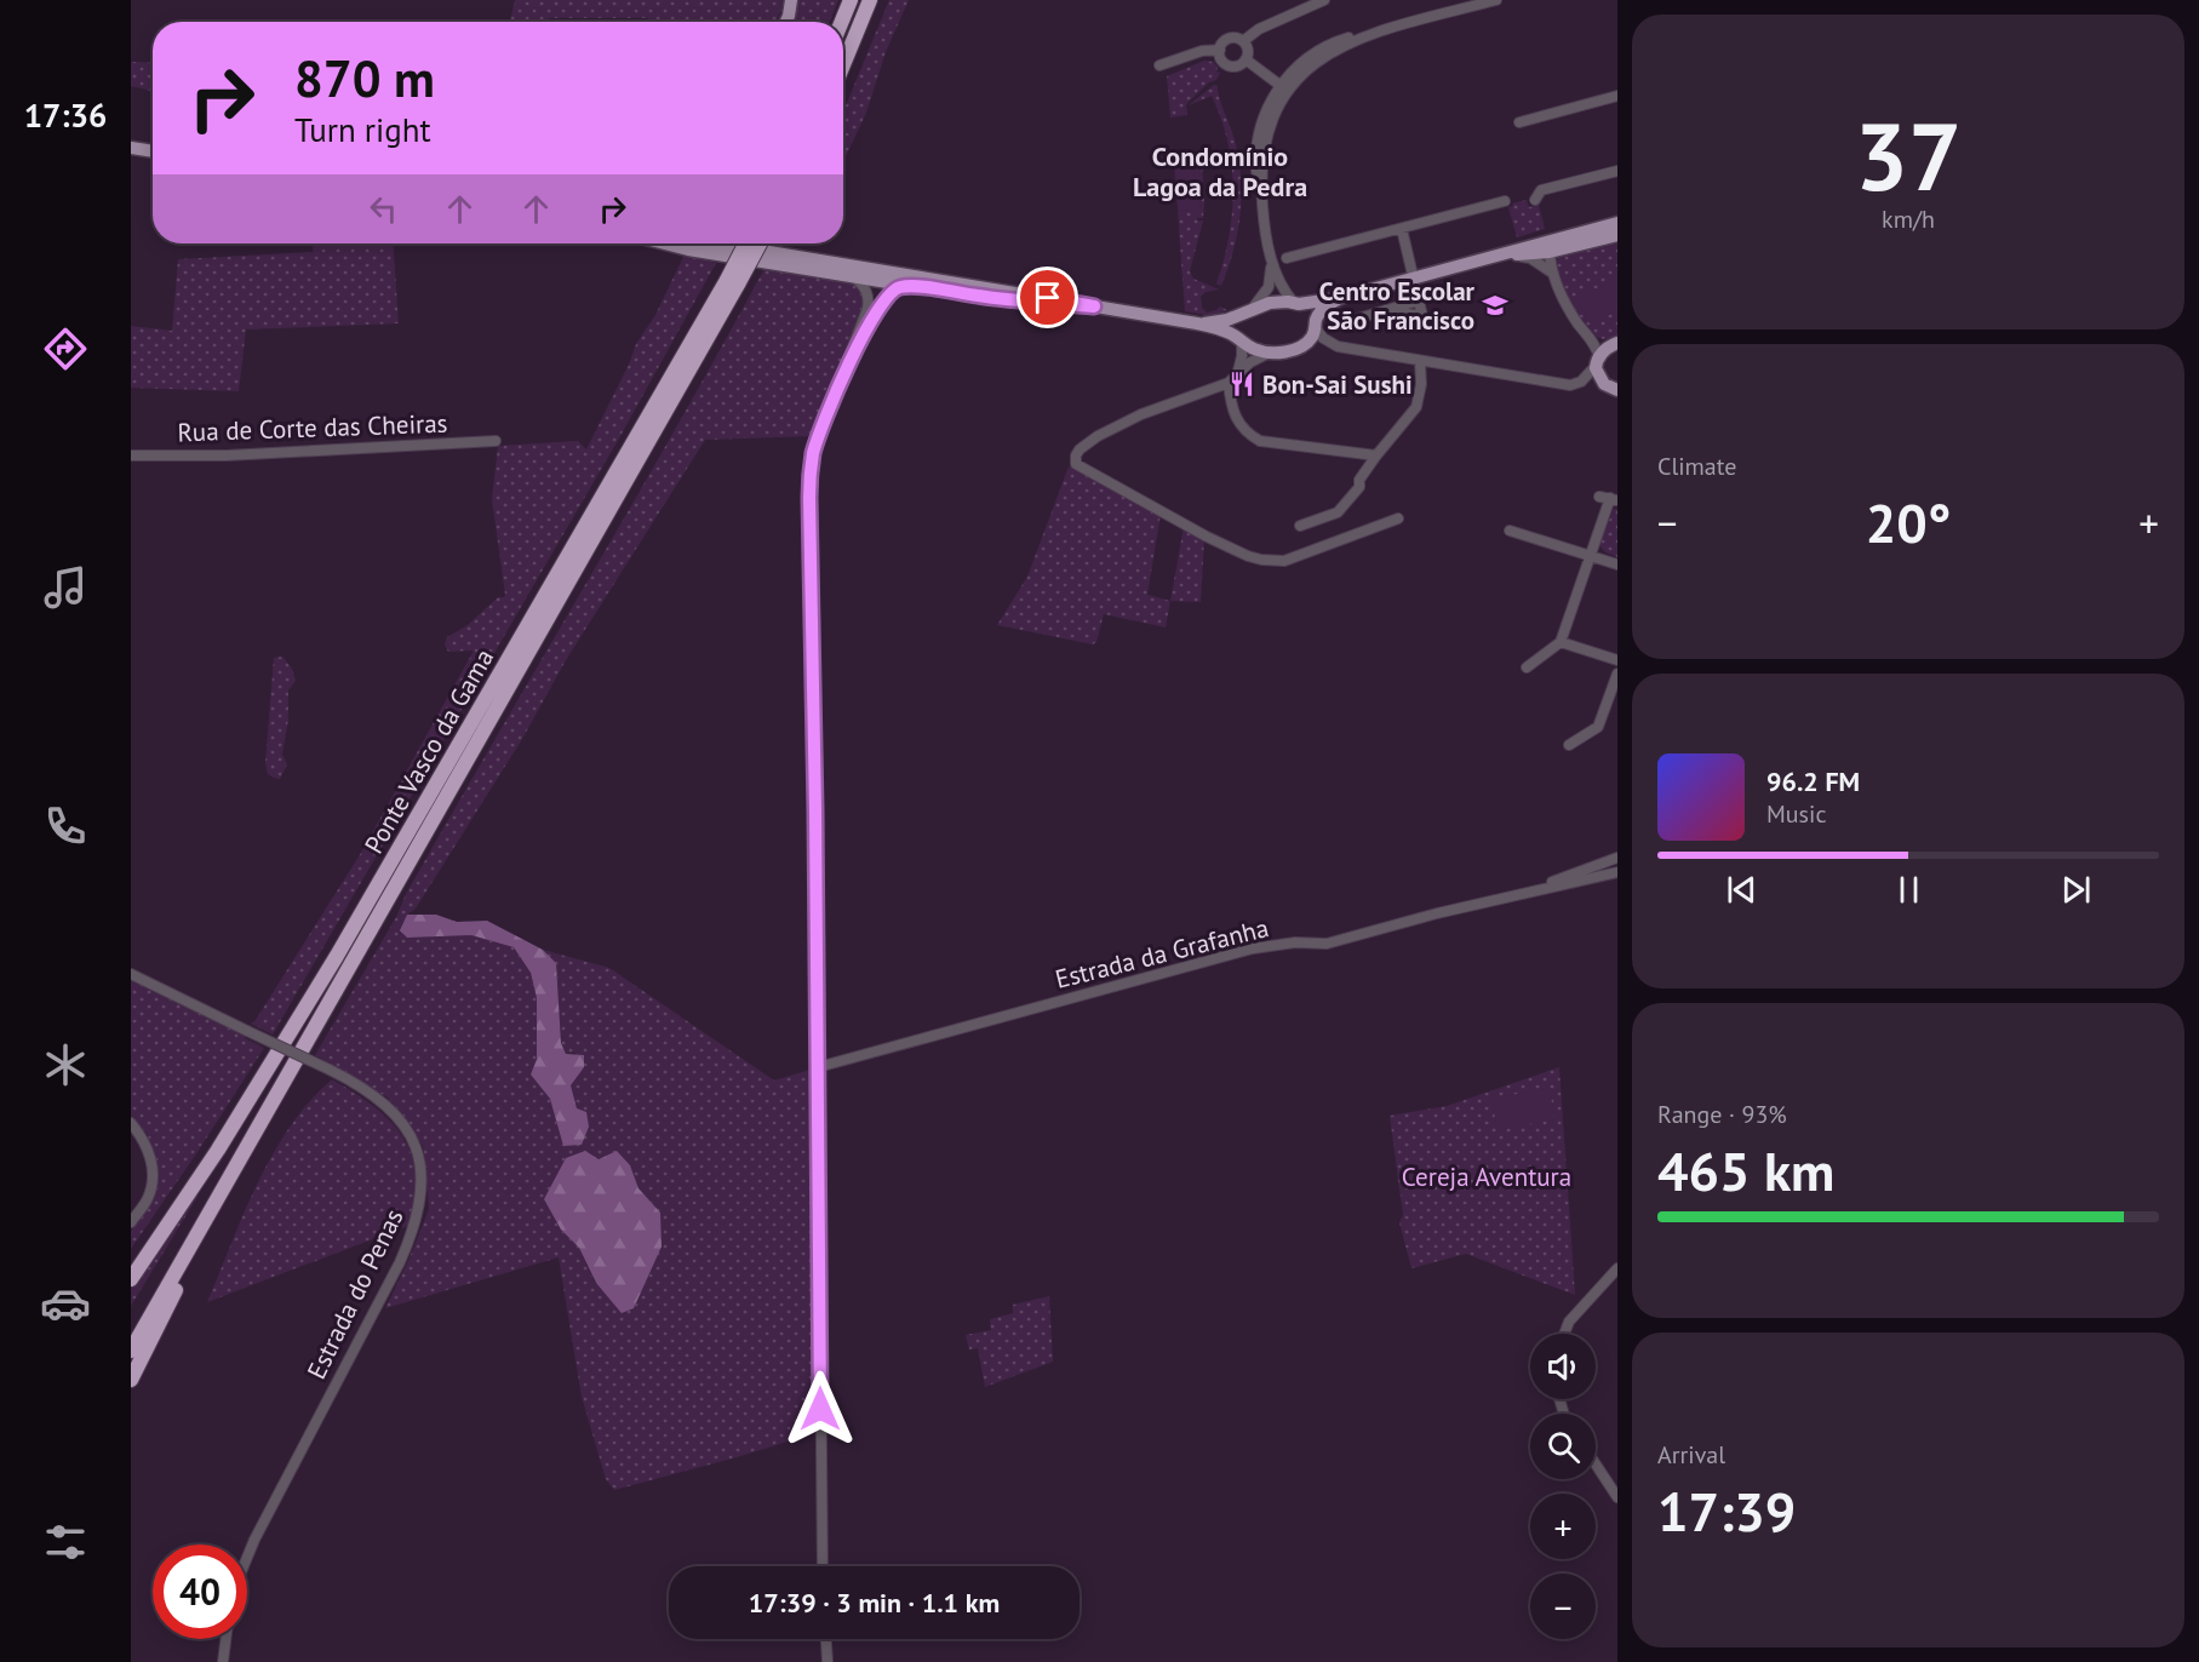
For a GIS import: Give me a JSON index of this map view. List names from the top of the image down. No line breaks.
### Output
{"streets":{"highway":["Ponte Vasco da Gama"],"street":["Rua de Corte das Cheiras","Estrada da Grafanha","Estrada do Penas"]},"districts":["Condomínio Lagoa da Pedra"],"parks":["Cereja Aventura"],"places":{"school or university":["Centro Escolar São Francisco"],"restaurant":["Bon-Sai Sushi"]},"page":{"tabs":"17:36","tile":[["37","km/h"],"Climate",["Range · 93%","465 km"],["Arrival","17:39"]],"turn":["870 m","Turn right"],"heat":["−","20°","+"],"song":["96.2 FM","Music"],"map_buttons":["+","−"],"limit":"40","trip":"17:39 · 3 min · 1.1 km"}}
